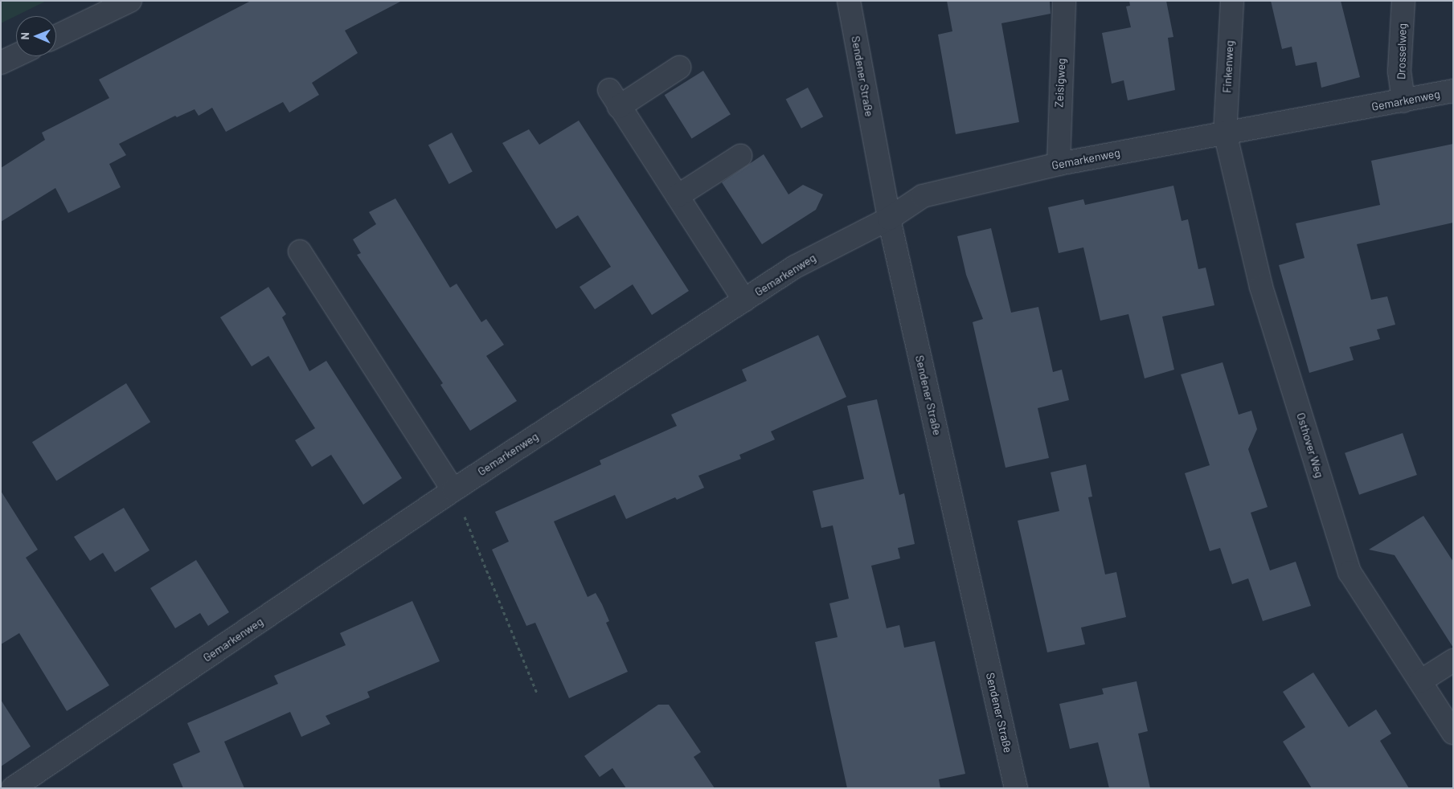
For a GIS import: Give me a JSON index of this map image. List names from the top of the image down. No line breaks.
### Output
{"streets":{"street":["Drosselweg","Finkenweg","Sendener Straße","Zeisigweg","Gemarkenweg","Osthover Weg"]},"crossings":[["Drosselweg","Gemarkenweg"],["Finkenweg","Gemarkenweg"],["Finkenweg","Osthover Weg"],["Sendener Straße","Gemarkenweg"],["Zeisigweg","Gemarkenweg"],["Gemarkenweg","Osthover Weg"]],"north":"left"}
